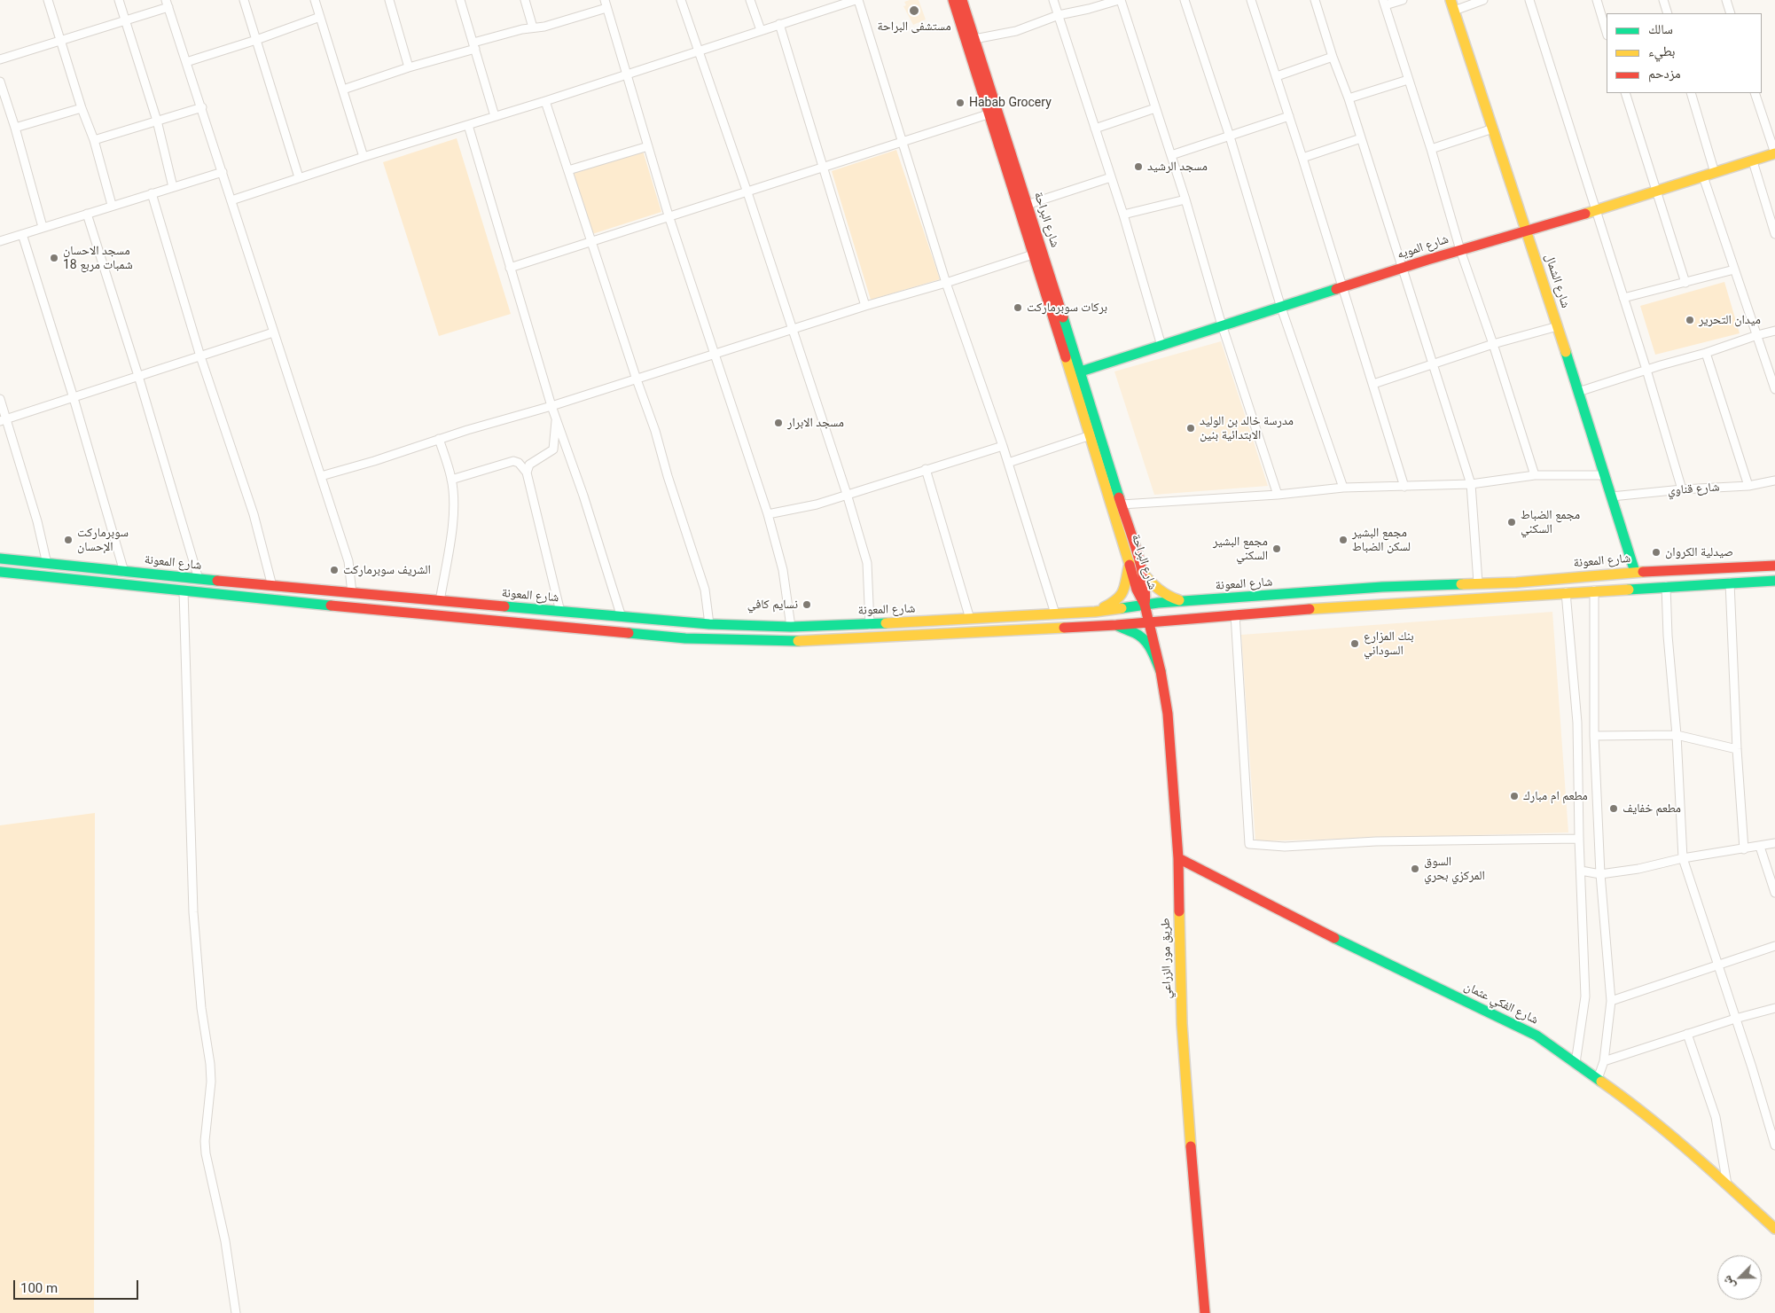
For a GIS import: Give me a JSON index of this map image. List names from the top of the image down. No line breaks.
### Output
{"streets":{"main road":["شارع البراحة","شارع المويه","شارع الشمال","شارع المعونة","طريق مور الزراعي","شارع الفكي عثمان"],"street":["شارع قناوي"]},"crossings":[["شارع البراحة","شارع المويه"],["شارع البراحة","شارع المعونة"],["شارع البراحة","طريق مور الزراعي"],["شارع المويه","شارع الشمال"],["شارع الشمال","شارع قناوي"],["شارع الشمال","شارع المعونة"],["شارع المعونة","طريق مور الزراعي"],["طريق مور الزراعي","شارع الفكي عثمان"]],"places":["مستشفى البراحة","Habab Grocery","مسجد الرشيد","مسجد الاحسان شمبات مربع 18","بركات سوبرماركت","ميدان التحرير","مسجد الابرار","مدرسة خالد بن الوليد الابتدائية بنين","مجمع الضباط السكني","سوبرماركت الإحسان","مجمع البشير لسكن الضباط","مجمع البشير السكني","صيدلية الكروان","الشريف سوبرماركت","نسايم كافي","بنك المزارع السوداني","مطعم ام مبارك","مطعم خفايف","السوق المركزي بحري"],"legend":["سالك","بطيء","مزدحم"],"scale_bar":"100 m","north":"bottom left"}
